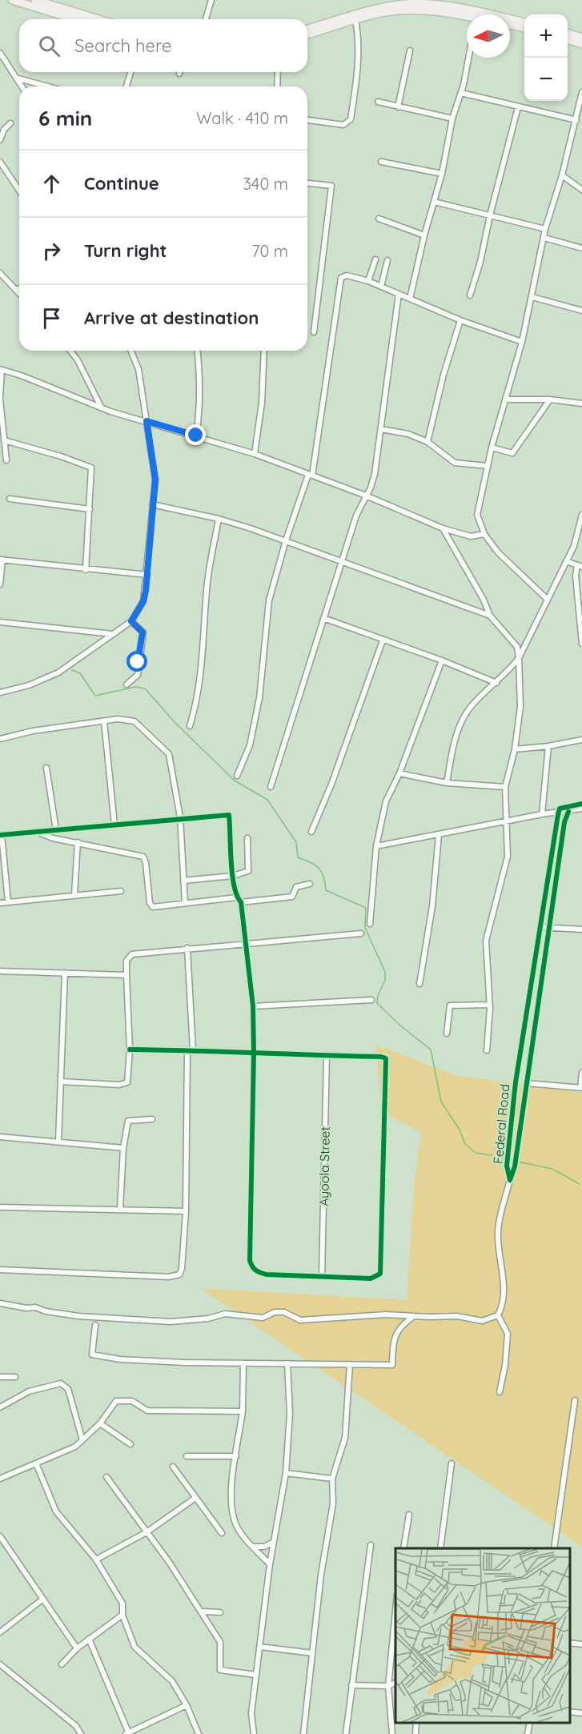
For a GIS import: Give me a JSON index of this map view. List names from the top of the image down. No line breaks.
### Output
{"streets":{"street":["Federal Road","Ayoola Street"]},"north":"left","page":{"map_buttons":["+","−"],"search":"Search here","heading":["6 min","Walk · 410 m"],"list":[["Continue","340 m"],["Turn right","70 m"],"Arrive at destination"]}}
